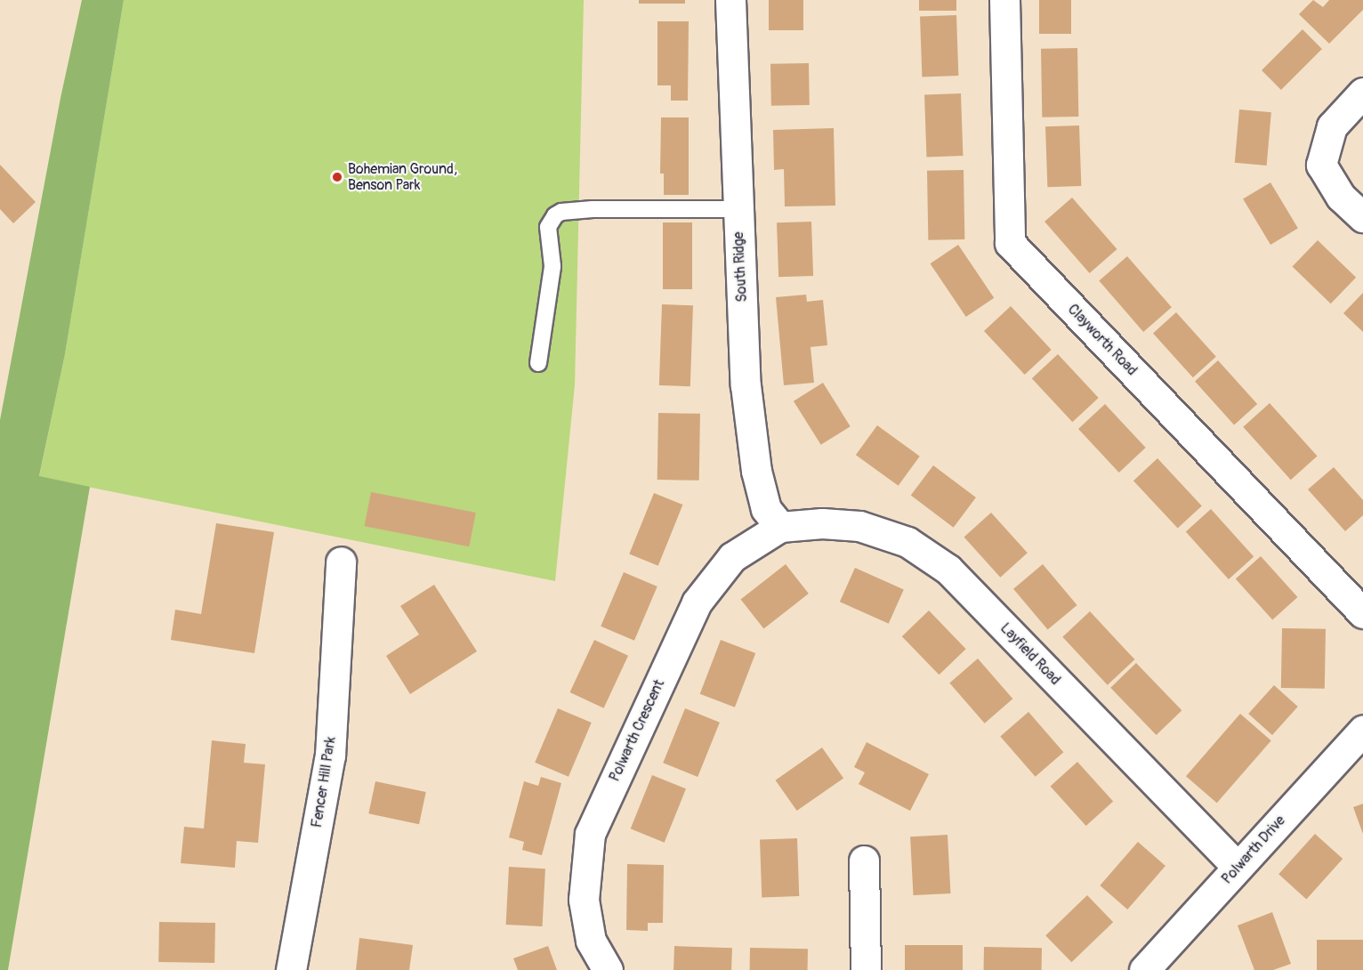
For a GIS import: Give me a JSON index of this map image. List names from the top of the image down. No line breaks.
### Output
{"streets":{"street":["South Ridge","Clayworth Road","Layfield Road","Polwarth Crescent","Fencer Hill Park","Polwarth Drive"]},"crossings":[["South Ridge","Layfield Road"],["South Ridge","Polwarth Crescent"],["Layfield Road","Polwarth Crescent"],["Layfield Road","Polwarth Drive"]],"places":["Bohemian Ground, Benson Park"]}
